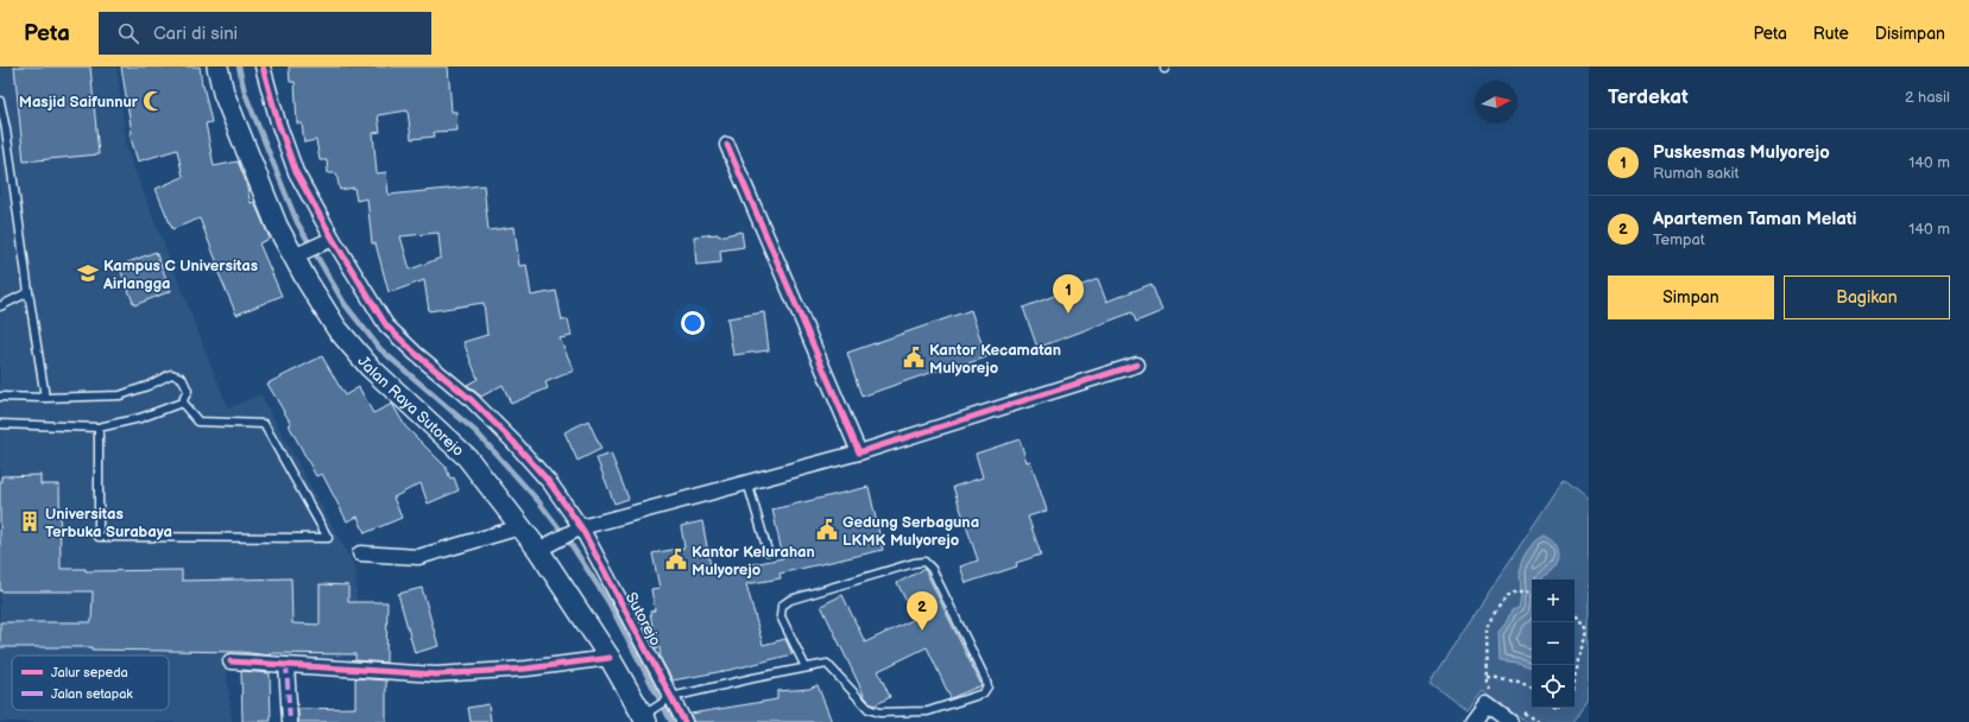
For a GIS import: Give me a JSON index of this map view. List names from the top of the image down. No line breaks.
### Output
{"streets":{"main road":["Jalan Raya Sutorejo"],"street":["Sutorejo"]},"places":{"mosque":["Masjid Saifunnur"],"school or university":["Kampus C Universitas Airlangga"],"public building":["Kantor Kecamatan Mulyorejo","Gedung Serbaguna LKMK Mulyorejo","Kantor Kelurahan Mulyorejo"],"building":["Universitas Terbuka Surabaya"]},"legend":["Jalur sepeda","Jalan setapak"],"north":"right","page":{"header":"Peta","search":"Cari di sini","nav":["Peta","Rute","Disimpan"],"heading":["Terdekat","2 hasil"],"list":[{"mark":"1","name":"Puskesmas Mulyorejo","note":"Rumah sakit","value":"140 m"},{"mark":"2","name":"Apartemen Taman Melati","note":"Tempat","value":"140 m"}],"buttons":["Simpan","Bagikan"],"pins":["1","2"],"map_buttons":["+","−"]}}
